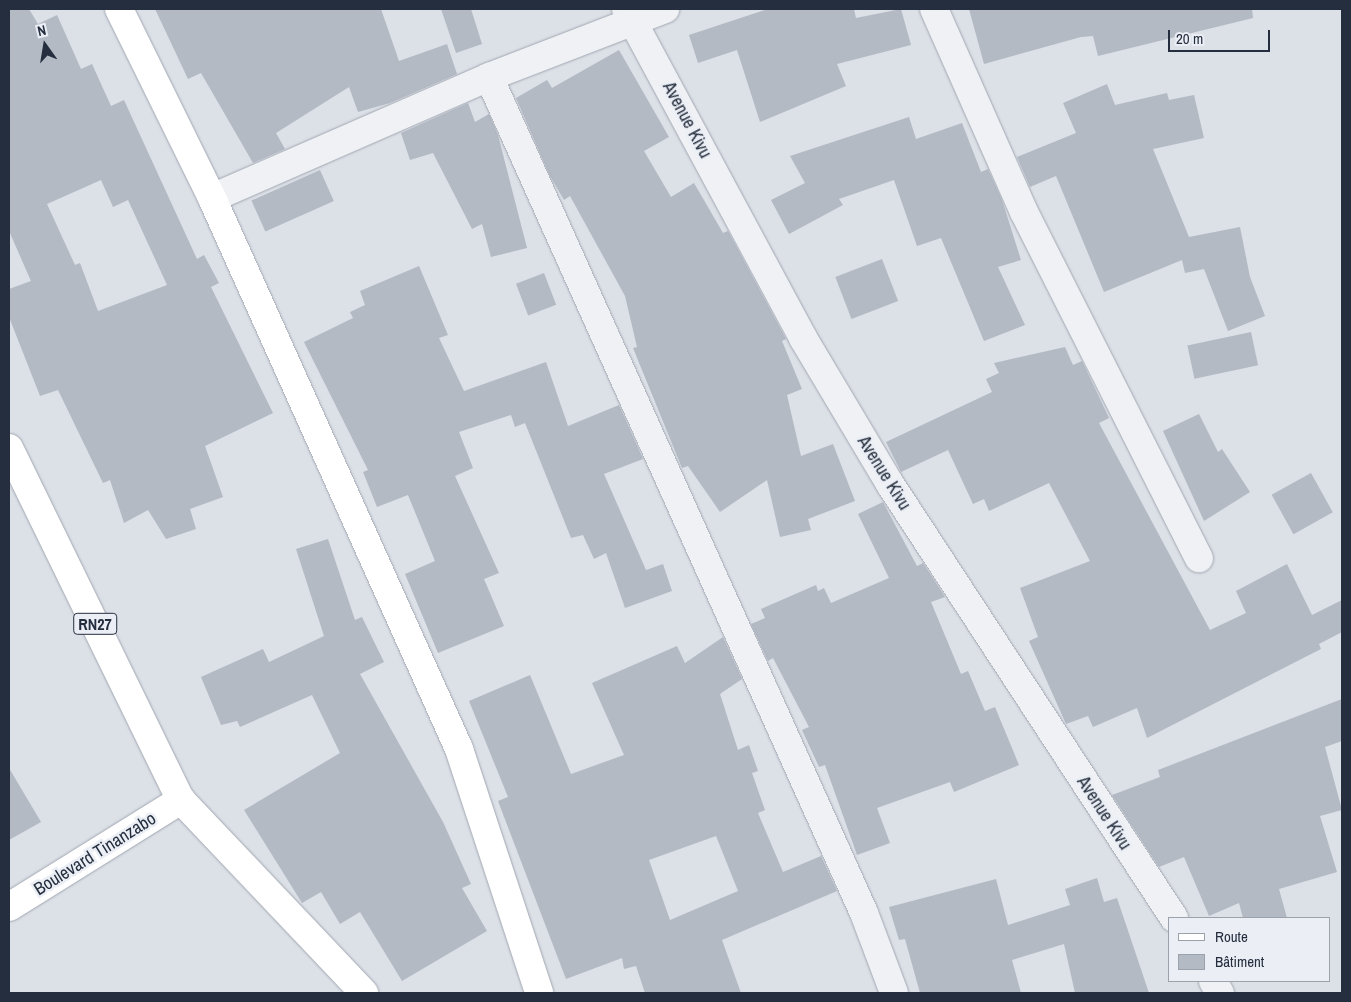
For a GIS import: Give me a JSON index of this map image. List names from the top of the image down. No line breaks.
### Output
{"streets":{"street":["Avenue Kivu","RN27","Boulevard Tinanzabo"]},"crossings":[["RN27","Boulevard Tinanzabo"]],"legend":["Route","Bâtiment"],"scale_bar":"20 m","north":"top"}
